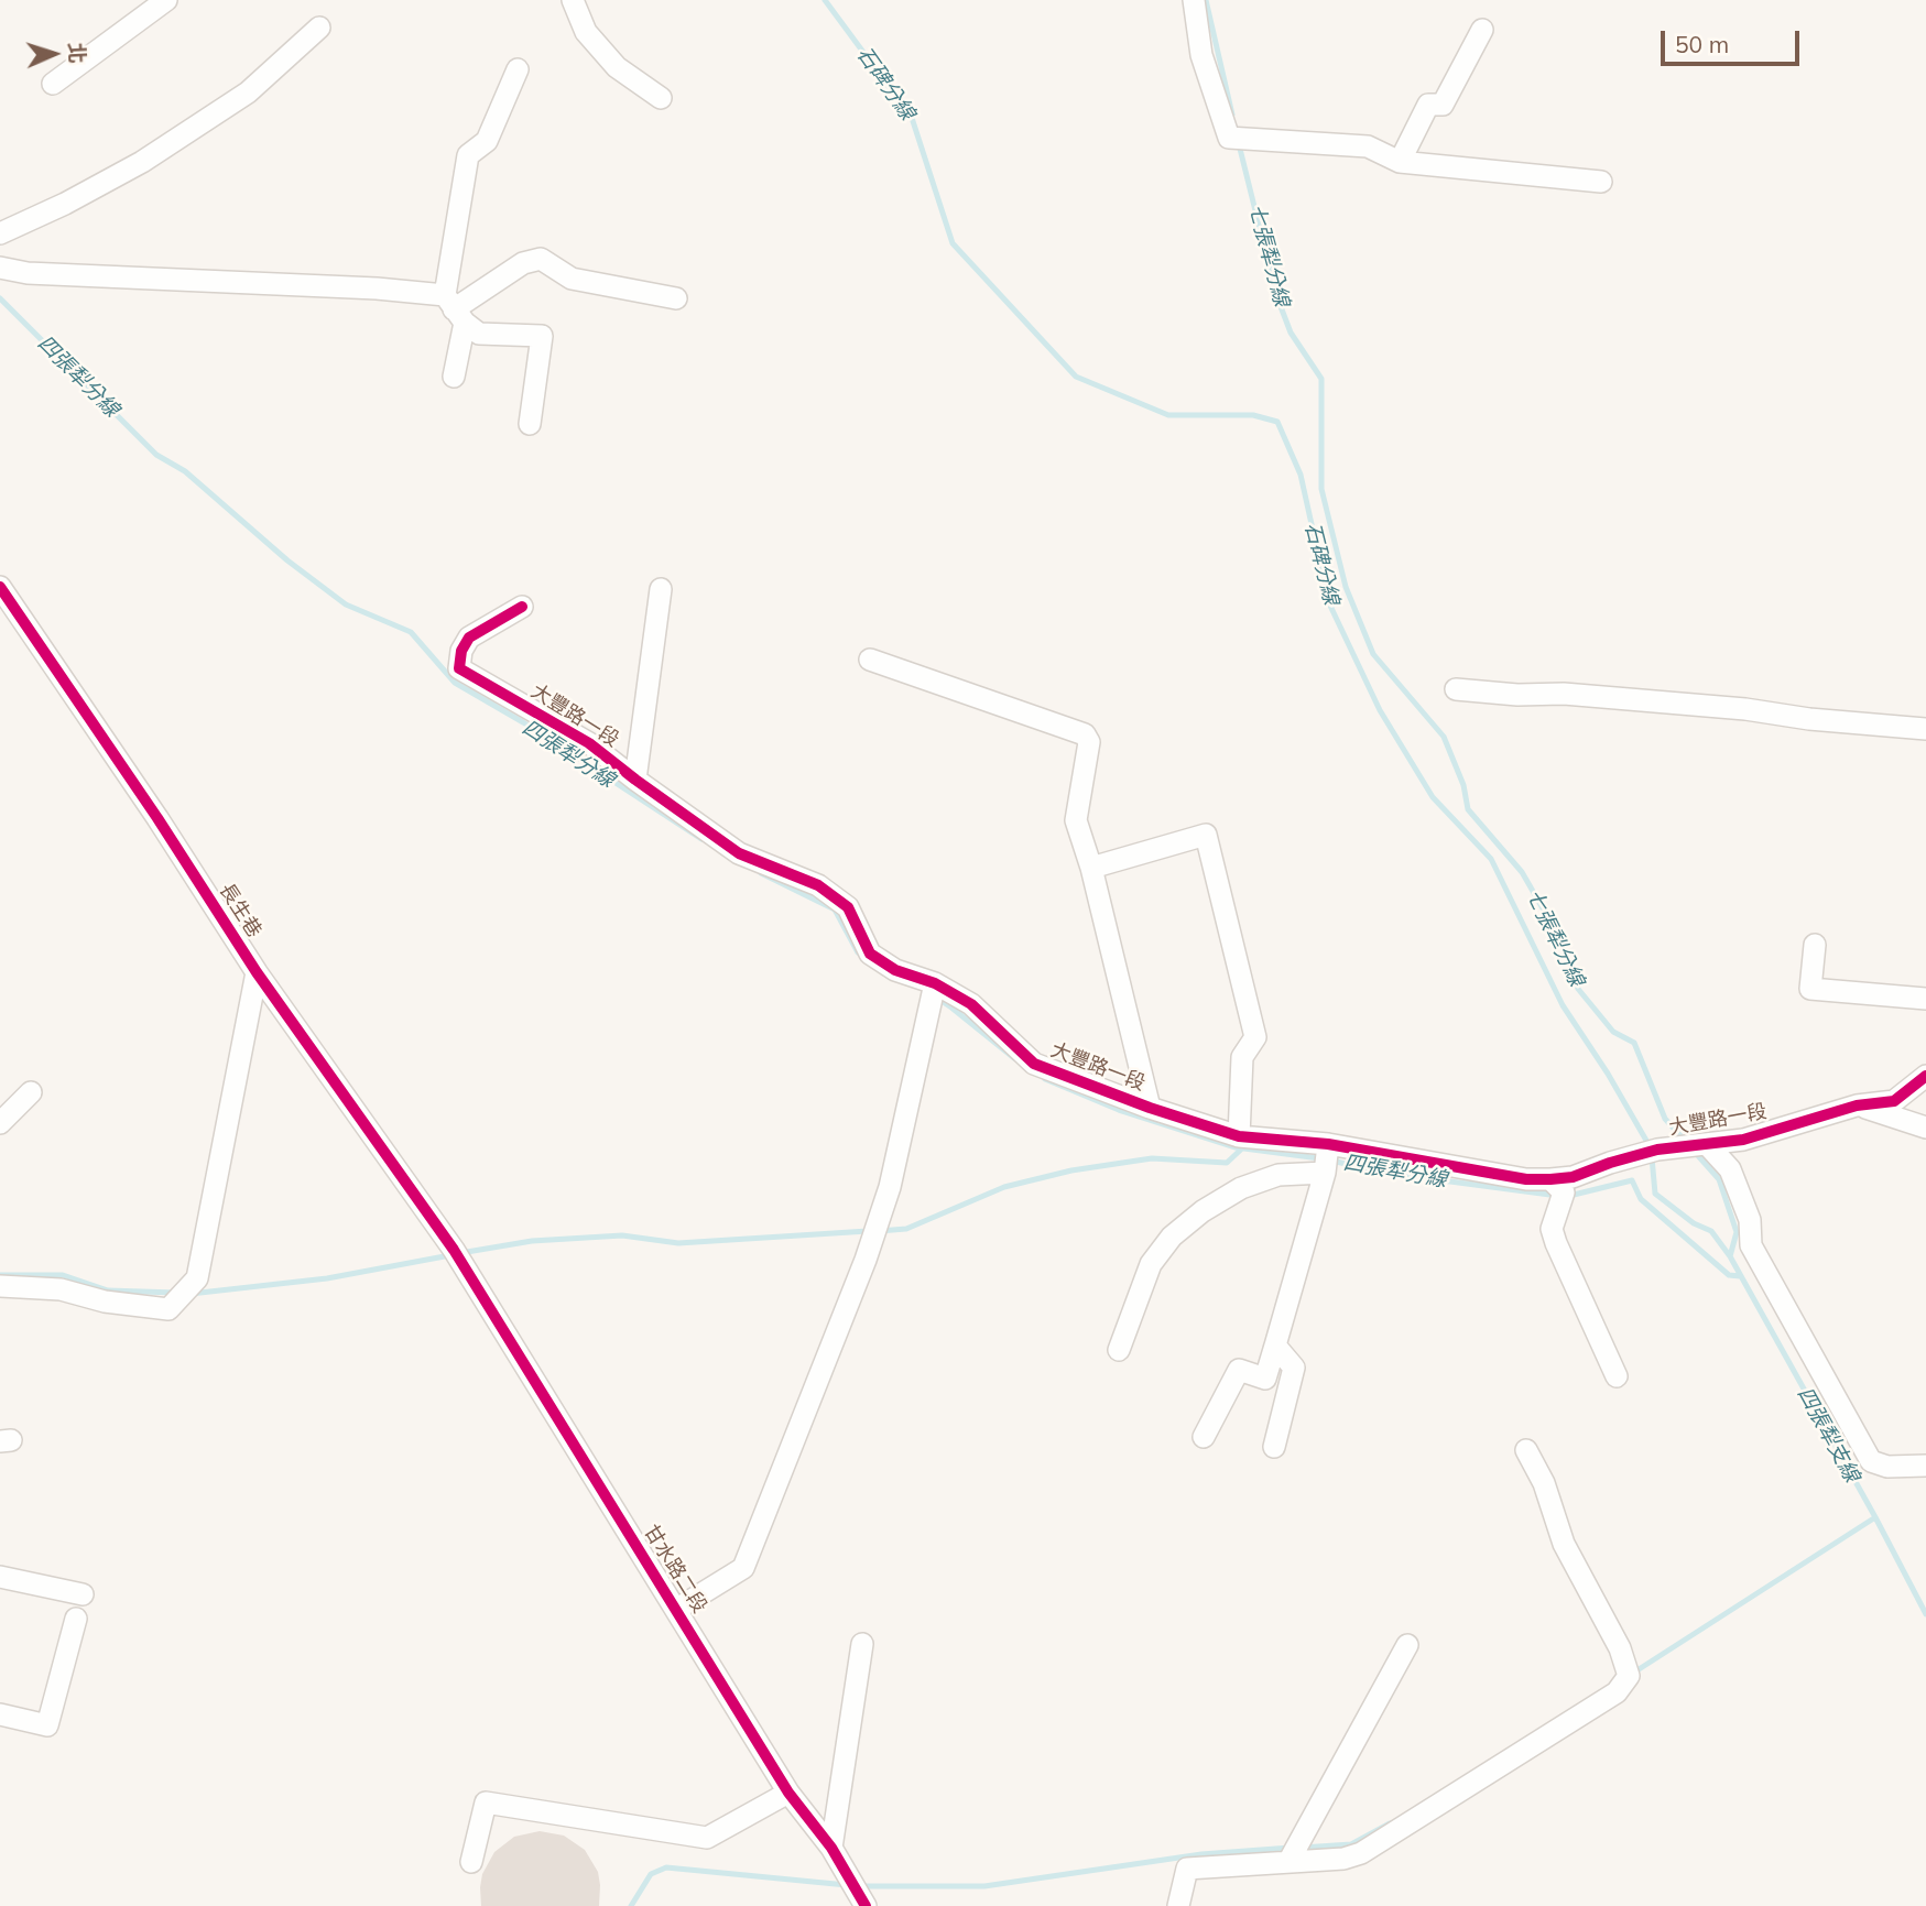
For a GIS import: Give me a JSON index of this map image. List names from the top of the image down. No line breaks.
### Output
{"streets":{"street":["大豐路一段","長生巷","甘水路二段"]},"crossings":[["長生巷","甘水路二段"]],"water":["石碑分線","七張犁分線","四張犁分線","四張犁支線"],"scale_bar":"50 m","north":"right"}
